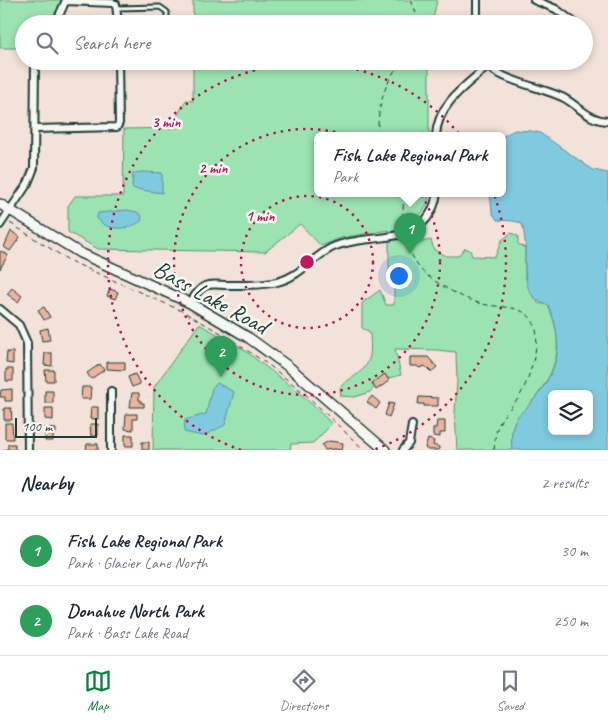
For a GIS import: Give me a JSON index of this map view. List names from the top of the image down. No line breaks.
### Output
{"streets":{"main road":["Bass Lake Road"]},"scale_bar":"100 m","page":{"search":"Search here","popup":["Fish Lake Regional Park","Park"],"pins":["1","2"],"scale":"100 m","heading":["Nearby","2 results"],"list":[{"mark":"1","name":"Fish Lake Regional Park","note":"Park · Glacier Lane North","value":"30 m"},{"mark":"2","name":"Donahue North Park","note":"Park · Bass Lake Road","value":"250 m"}],"nav":["Map","Directions","Saved"]},"rings":["3 min","2 min","1 min"]}
